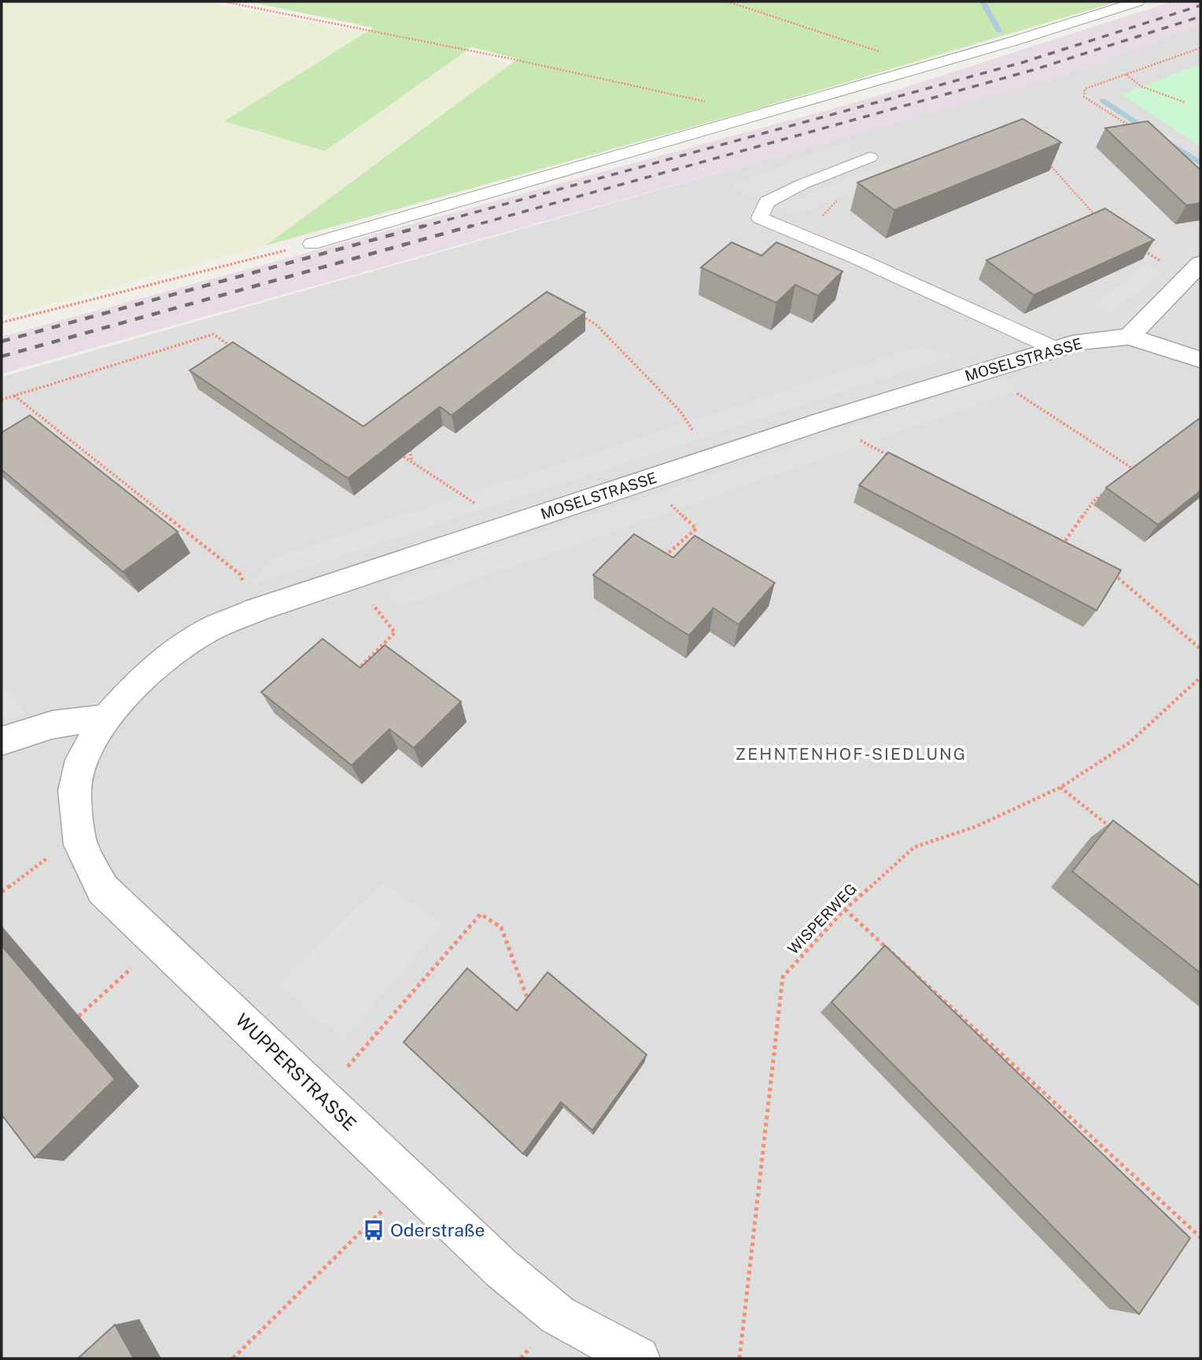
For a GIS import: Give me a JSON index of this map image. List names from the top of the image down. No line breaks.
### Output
{"streets":{"street":["MOSELSTRASSE","WUPPERSTRASSE"],"path":["WISPERWEG"]},"crossings":[["MOSELSTRASSE","WUPPERSTRASSE"]],"districts":["ZEHNTENHOF-SIEDLUNG"],"places":{"bus stop":["Oderstraße"]}}
